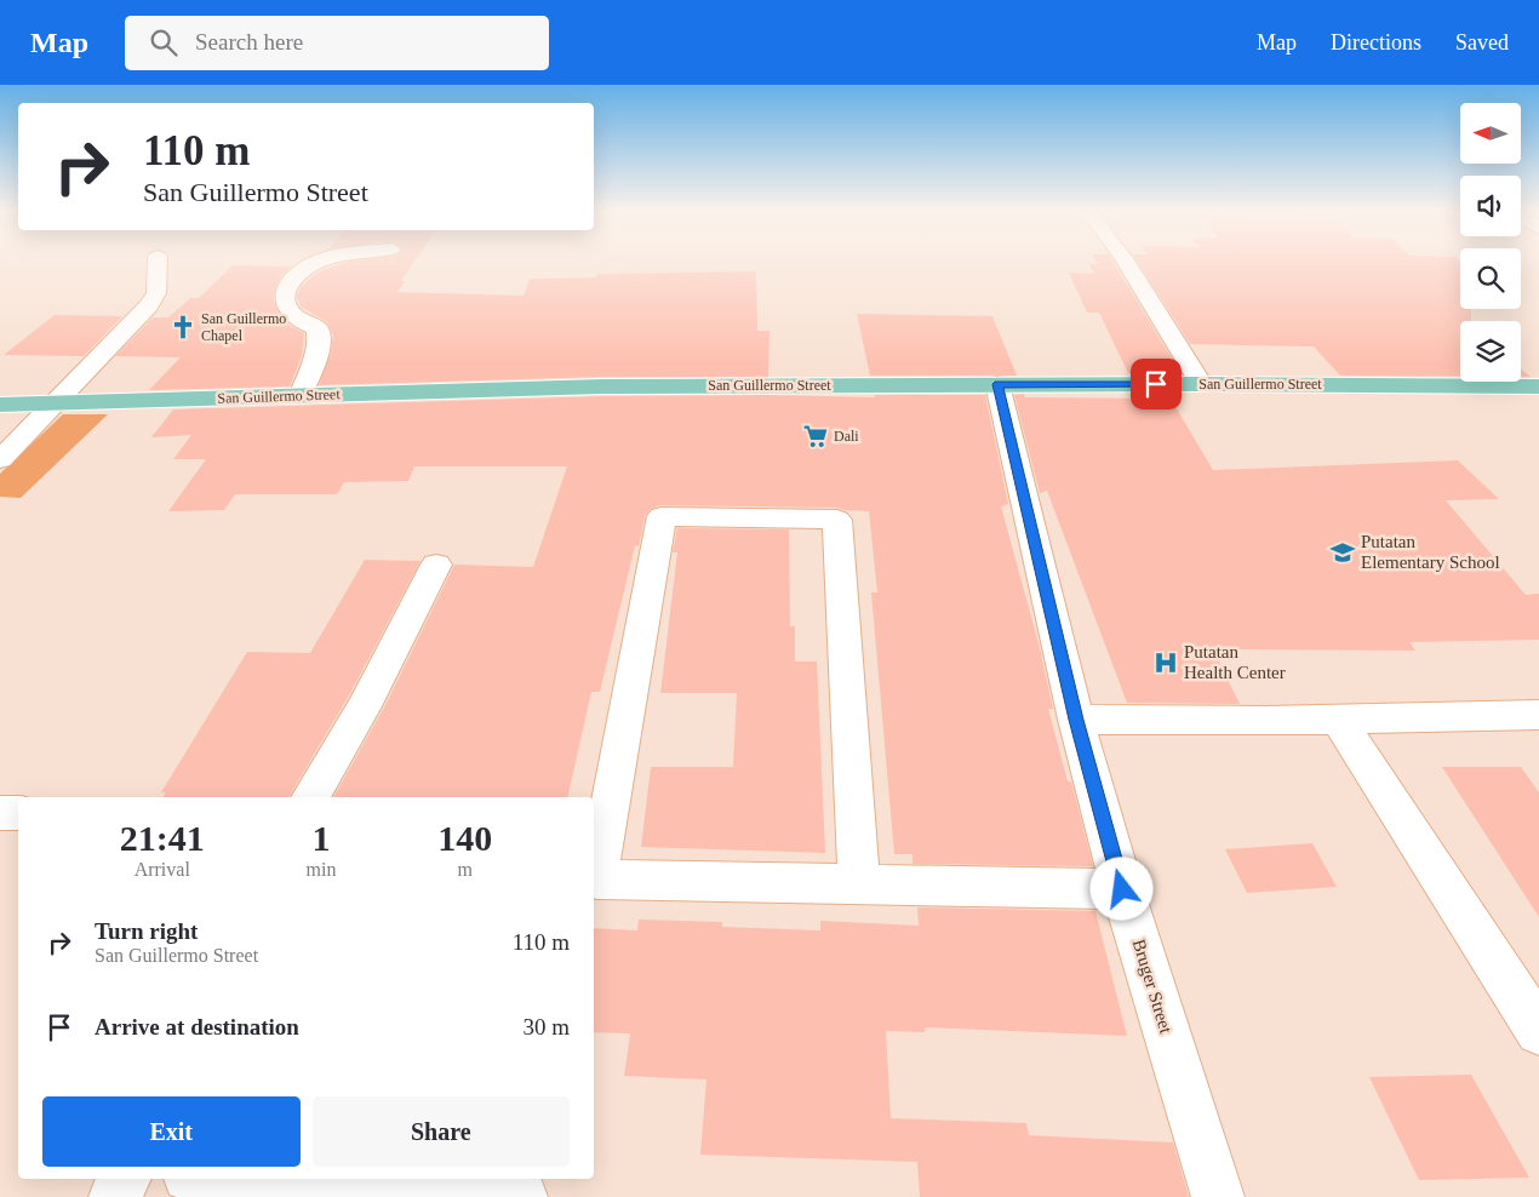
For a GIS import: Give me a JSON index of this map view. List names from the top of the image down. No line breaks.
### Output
{"streets":{"main road":["San Guillermo Street"],"street":["Bruger Street"]},"crossings":[["San Guillermo Street","Bruger Street"]],"places":{"church":["San Guillermo Chapel"],"supermarket":["Dali"],"school or university":["Putatan Elementary School"],"hospital":["Putatan Health Center"]},"north":"left","page":{"header":"Map","search":"Search here","nav":["Map","Directions","Saved"],"turn":["110 m","San Guillermo Street"],"eta":["21:41","Arrival","1","min","140","m"],"list":[{"name":"Turn right","note":"San Guillermo Street","value":"110 m"},{"name":"Arrive at destination","value":"30 m"}],"buttons":["Exit","Share"]}}
